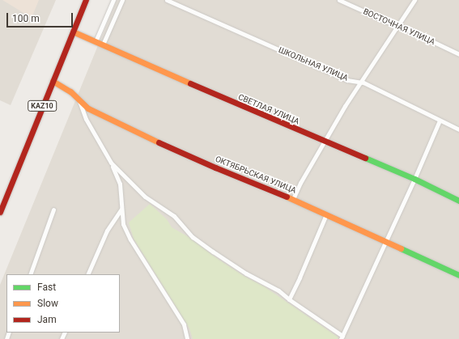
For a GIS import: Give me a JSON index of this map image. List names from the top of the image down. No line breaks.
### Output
{"streets":{"main road":["KAZ10","СВЕТЛАЯ УЛИЦА","ОКТЯБРЬСКАЯ УЛИЦА"],"street":["ВОСТОЧНАЯ УЛИЦА","ШКОЛЬНАЯ УЛИЦА"]},"crossings":[["KAZ10","СВЕТЛАЯ УЛИЦА"],["KAZ10","ОКТЯБРЬСКАЯ УЛИЦА"]],"legend":["Fast","Slow","Jam"],"scale_bar":"100 m"}
